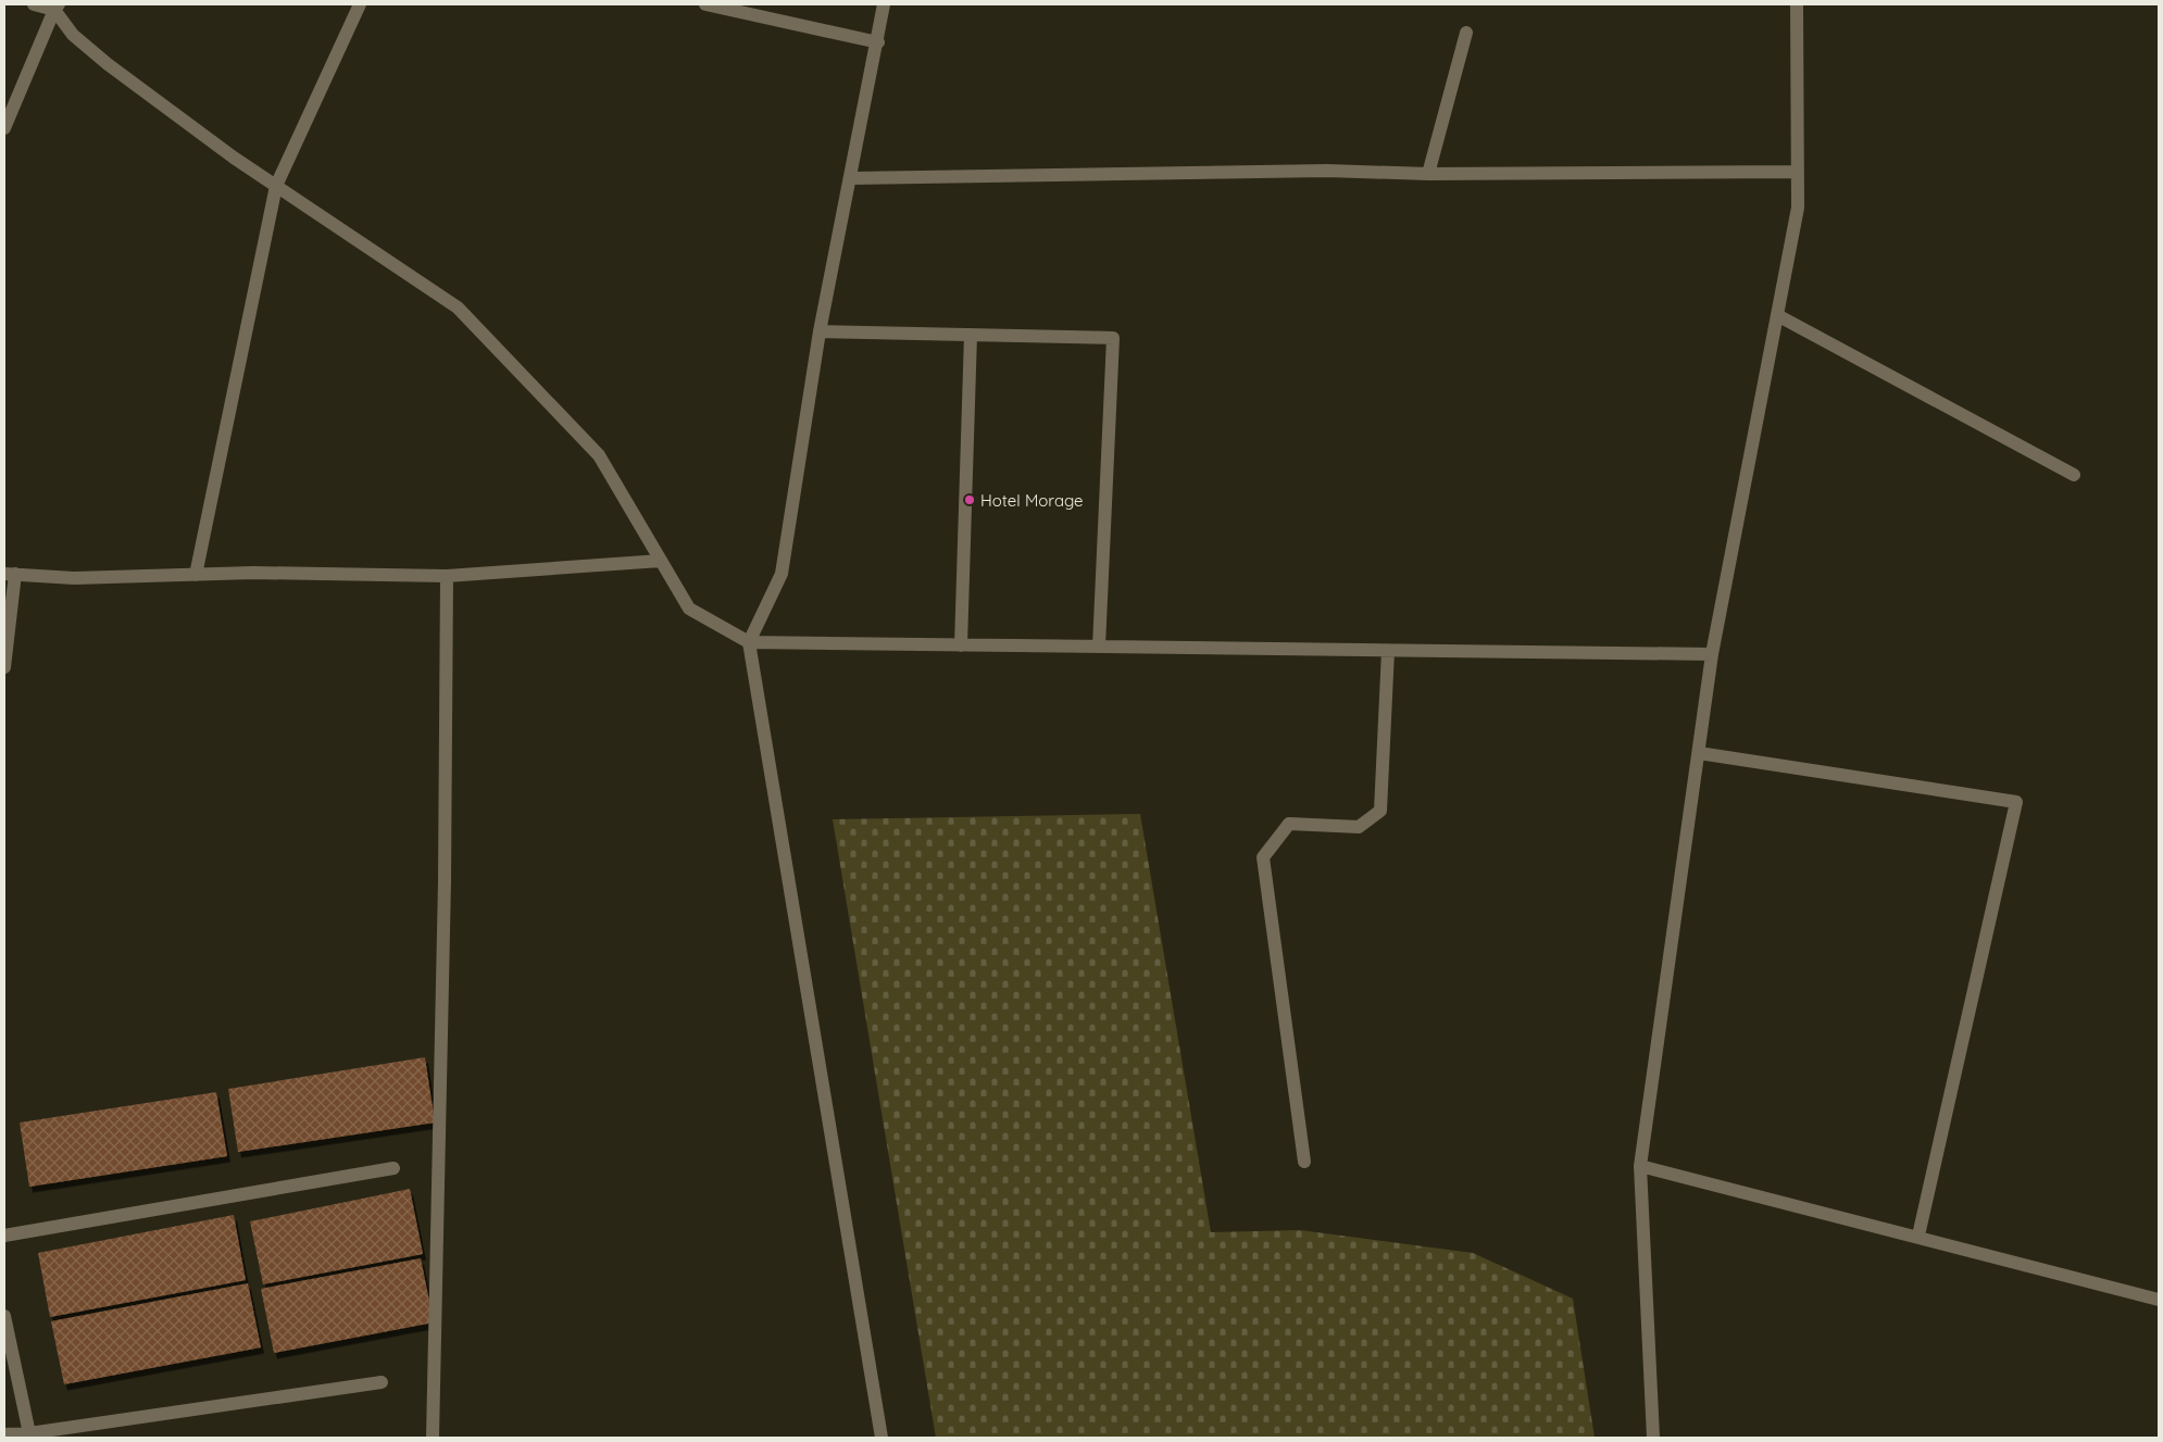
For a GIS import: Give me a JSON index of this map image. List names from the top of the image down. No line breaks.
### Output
{"places":["Hotel Morage"]}
